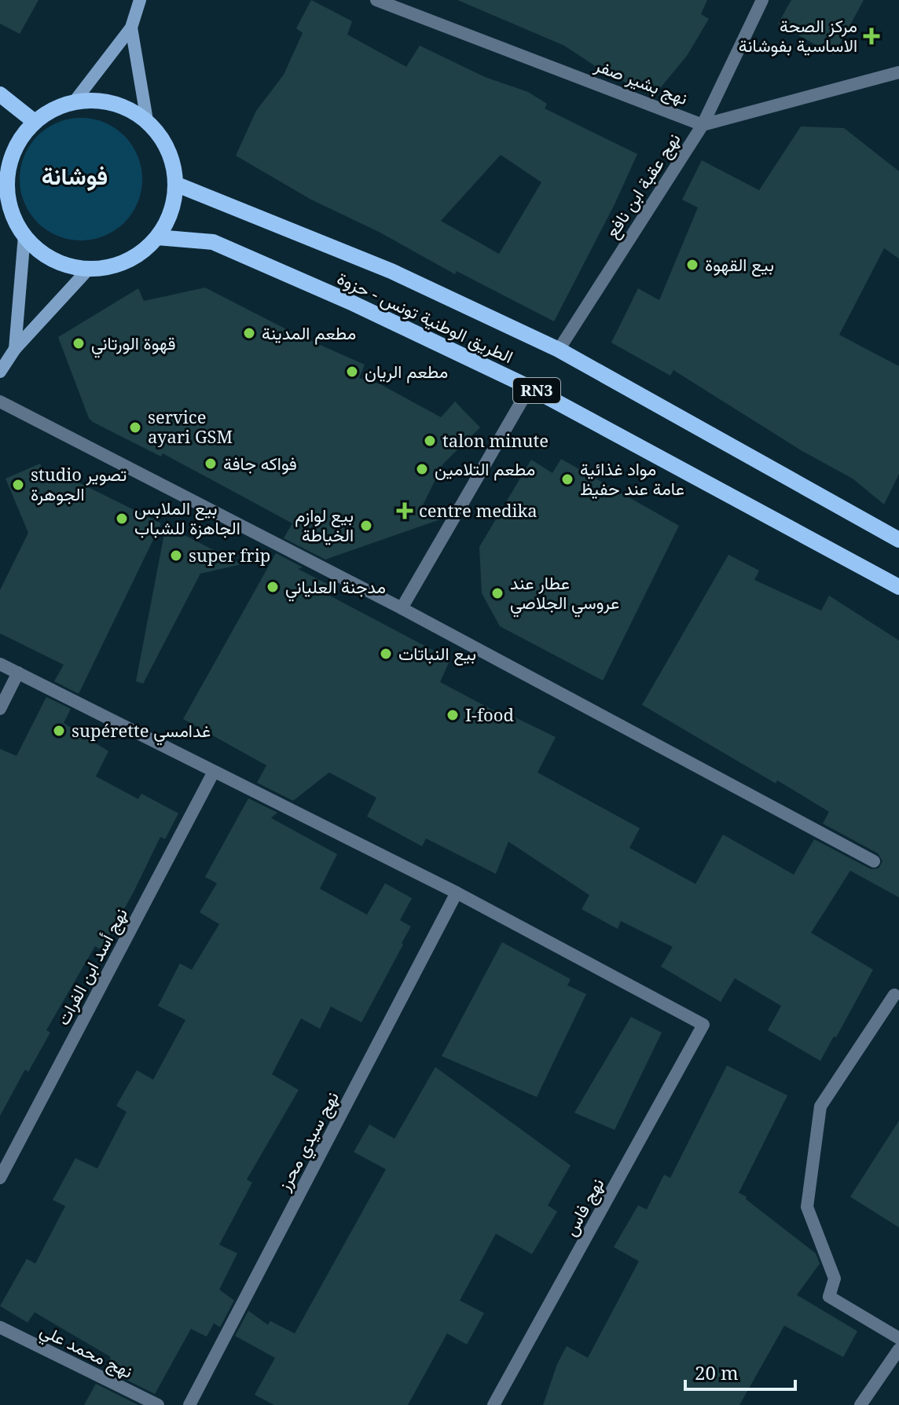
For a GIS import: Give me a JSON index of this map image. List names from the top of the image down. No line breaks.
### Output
{"streets":{"main road":["الطريق الوطنية تونس - حزوة","RN3"],"street":["نهج بشير صفر","نهج عقبة ابن نافع","نهج أسد ابن الفرات","نهج سيدي محرز","نهج فاس","نهج محمد علي"]},"crossings":[["نهج بشير صفر","نهج عقبة ابن نافع"],["نهج عقبة ابن نافع","الطريق الوطنية تونس - حزوة"],["نهج سيدي محرز","نهج فاس"]],"districts":["فوشانة"],"places":{"health":["مركز الصحة الاساسية بفوشانة","centre medika"],"other":["بيع القهوة","مطعم المدينة","قهوة الورتاني","مطعم الريان","service ayari GSM","talon minute","فواكه جافة","مطعم التلامين","مواد غذائية عامة عند حفيظ","studio تصوير الجوهرة","بيع الملابس الجاهزة للشباب","بيع لوازم الخياطة","super frip","مدجنة العلياني","عطار عند عروسي الجلاصي","بيع النباتات","I-food","supérette غدامسي"]},"scale_bar":"20 m"}
